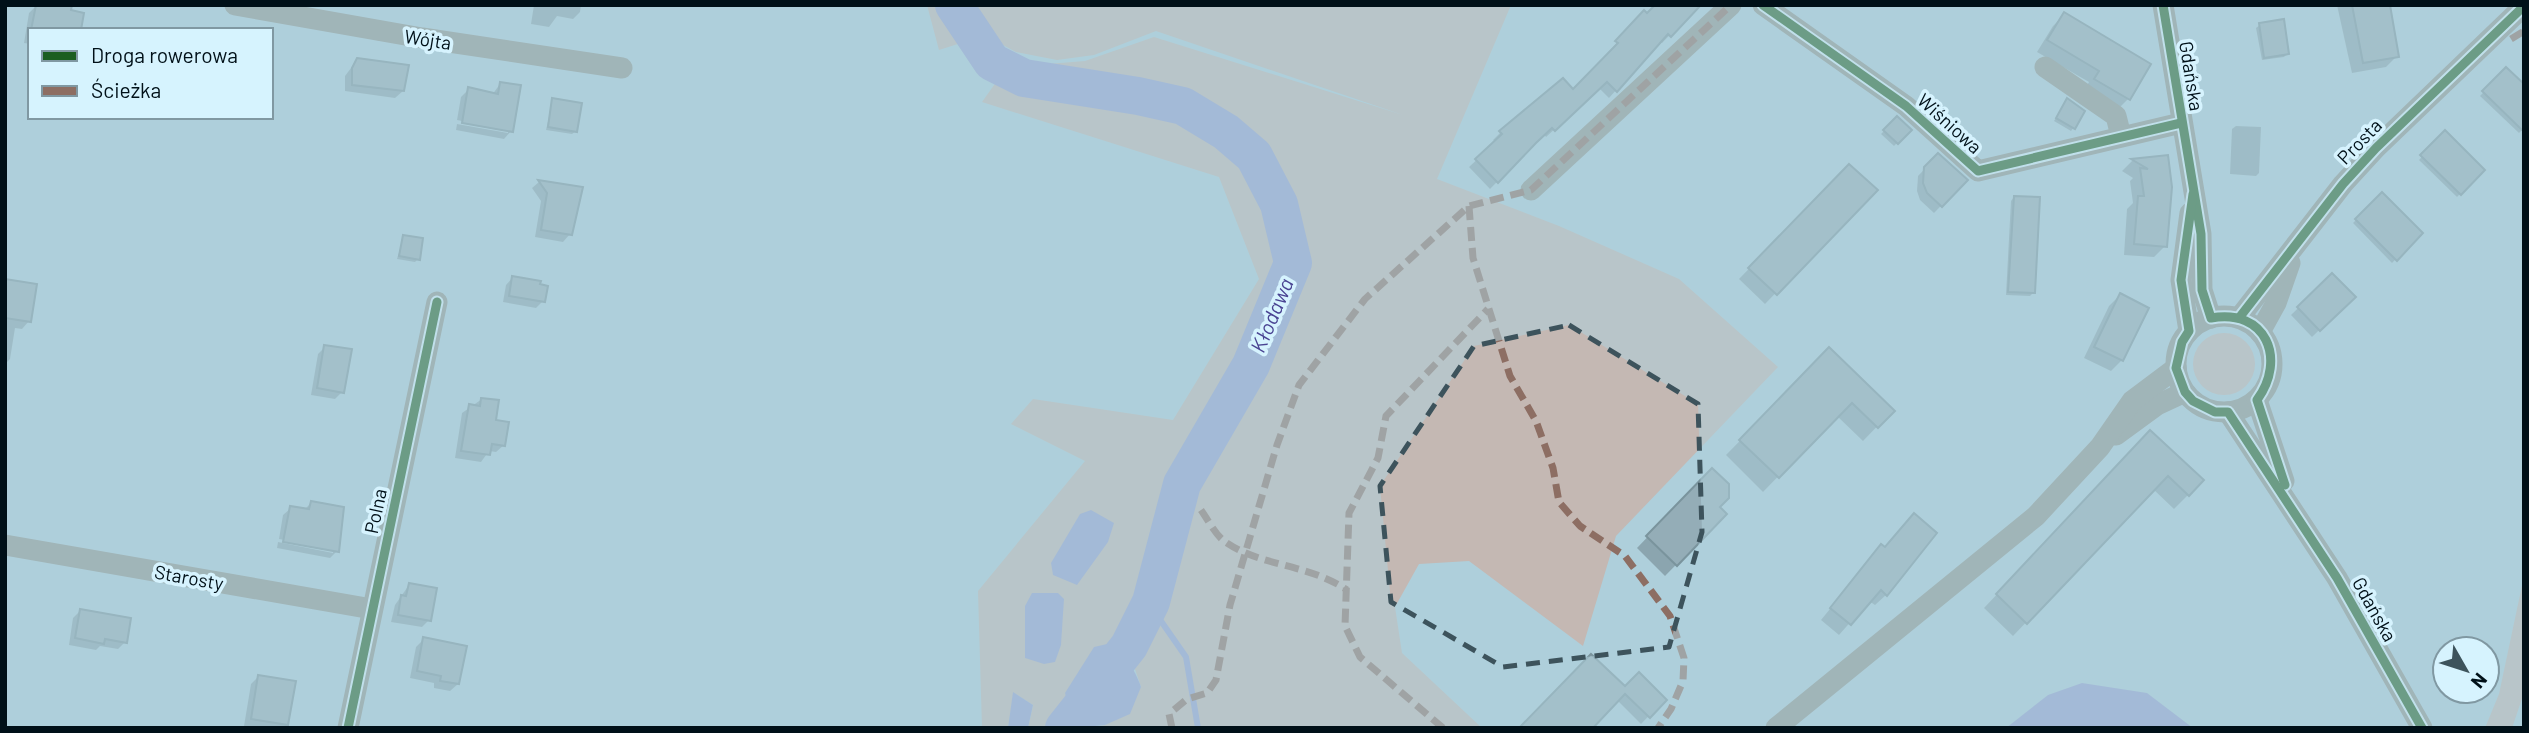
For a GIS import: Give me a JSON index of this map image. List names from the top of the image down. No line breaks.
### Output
{"streets":{"street":["Wójta","Gdańska","Wiśniowa","Prosta","Polna","Starosty"]},"crossings":[["Gdańska","Wiśniowa"],["Gdańska","Prosta"],["Polna","Starosty"]],"water":["Kłodawa"],"legend":["Droga rowerowa","Ścieżka"],"north":"bottom right"}
